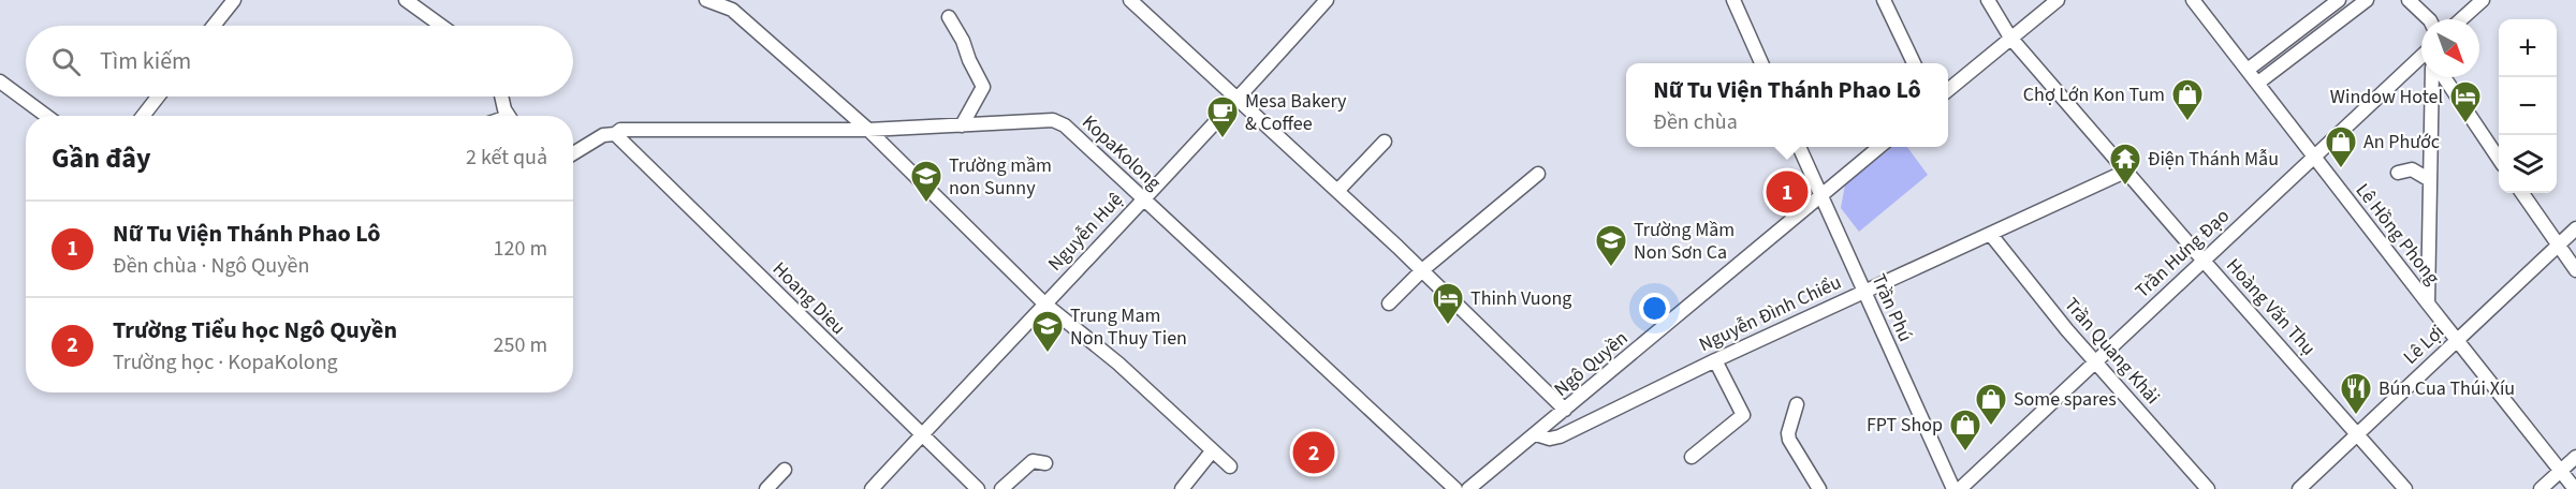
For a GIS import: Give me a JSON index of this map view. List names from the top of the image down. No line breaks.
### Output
{"streets":{"street":["KopaKolong","Nguyễn Huệ","Lê Hồng Phong","Trần Hưng Đạo","Hoang Dieu","Hoàng Văn Thụ","Trần Phú","Nguyễn Đình Chiểu","Lê Lợi","Trần Quang Khải","Ngô Quyền"]},"crossings":[["KopaKolong","Nguyễn Huệ"],["KopaKolong","Hoang Dieu"],["Nguyễn Huệ","Hoang Dieu"],["Lê Hồng Phong","Trần Hưng Đạo"],["Lê Hồng Phong","Lê Lợi"],["Trần Hưng Đạo","Hoàng Văn Thụ"],["Trần Hưng Đạo","Trần Quang Khải"],["Hoàng Văn Thụ","Nguyễn Đình Chiểu"],["Hoàng Văn Thụ","Lê Lợi"],["Trần Phú","Nguyễn Đình Chiểu"],["Trần Phú","Ngô Quyền"],["Nguyễn Đình Chiểu","Trần Quang Khải"],["Nguyễn Đình Chiểu","Ngô Quyền"]],"places":{"shop":["Chợ Lớn Kon Tum","An Phước","Some spares","FPT Shop"],"hotel":["Window Hotel","Thinh Vuong"],"cafe":["Mesa Bakery & Coffee"],"temple":["Điện Thánh Mẫu"],"school or university":["Trường mầm non Sunny","Trường Mầm Non Sơn Ca","Trung Mam Non Thuy Tien"],"restaurant":["Bún Cua Thúi Xíu"]},"north":"bottom right","page":{"map_buttons":["+","−"],"search":"Tìm kiếm","popup":["Nữ Tu Viện Thánh Phao Lô","Đền chùa"],"heading":["Gần đây","2 kết quả"],"pins":["1","2"],"list":[{"mark":"1","name":"Nữ Tu Viện Thánh Phao Lô","note":"Đền chùa · Ngô Quyền","value":"120 m"},{"mark":"2","name":"Trường Tiểu học Ngô Quyền","note":"Trường học · KopaKolong","value":"250 m"}]}}
